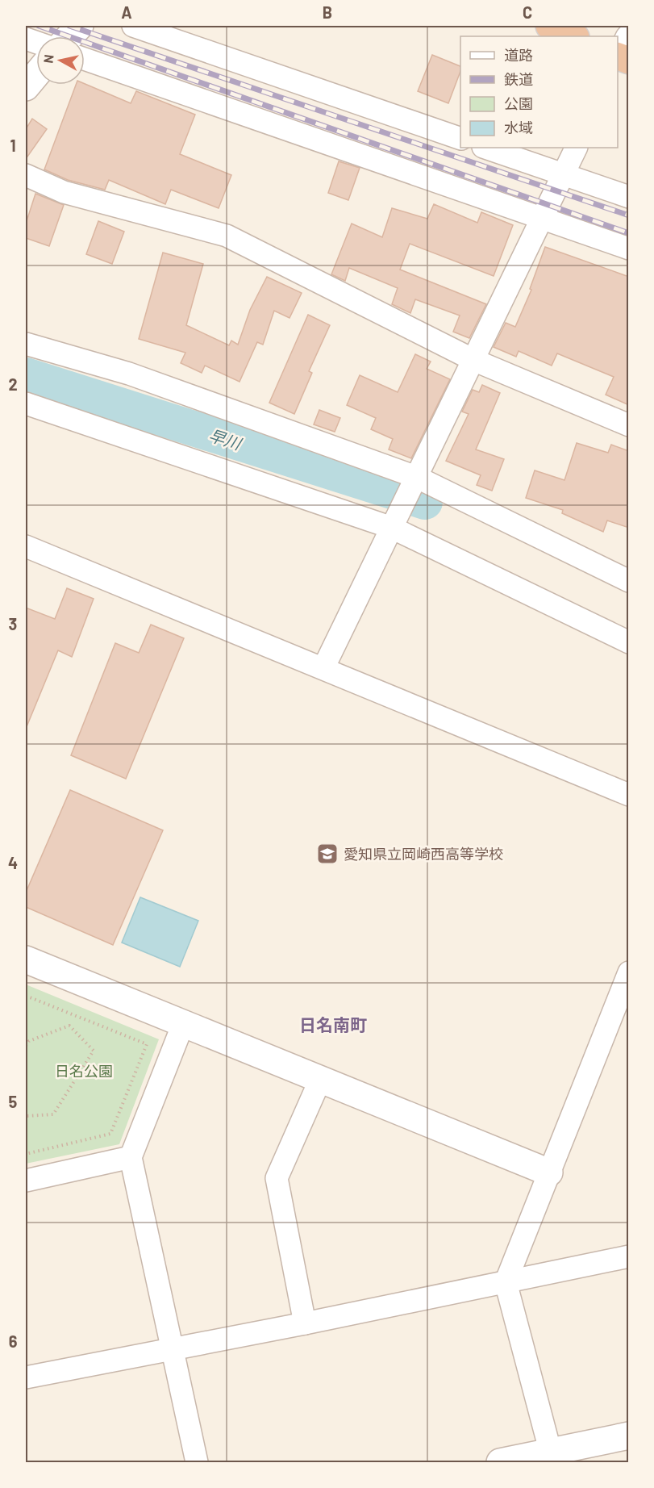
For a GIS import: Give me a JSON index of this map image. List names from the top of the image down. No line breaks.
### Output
{"districts":["日名南町"],"water":["早川"],"parks":["日名公園"],"places":{"school or university":["愛知県立岡崎西高等学校"]},"legend":["道路","鉄道","公園","水域"],"north":"left","grid":{"columns":["A","B","C"],"rows":["1","2","3","4","5","6"]}}
